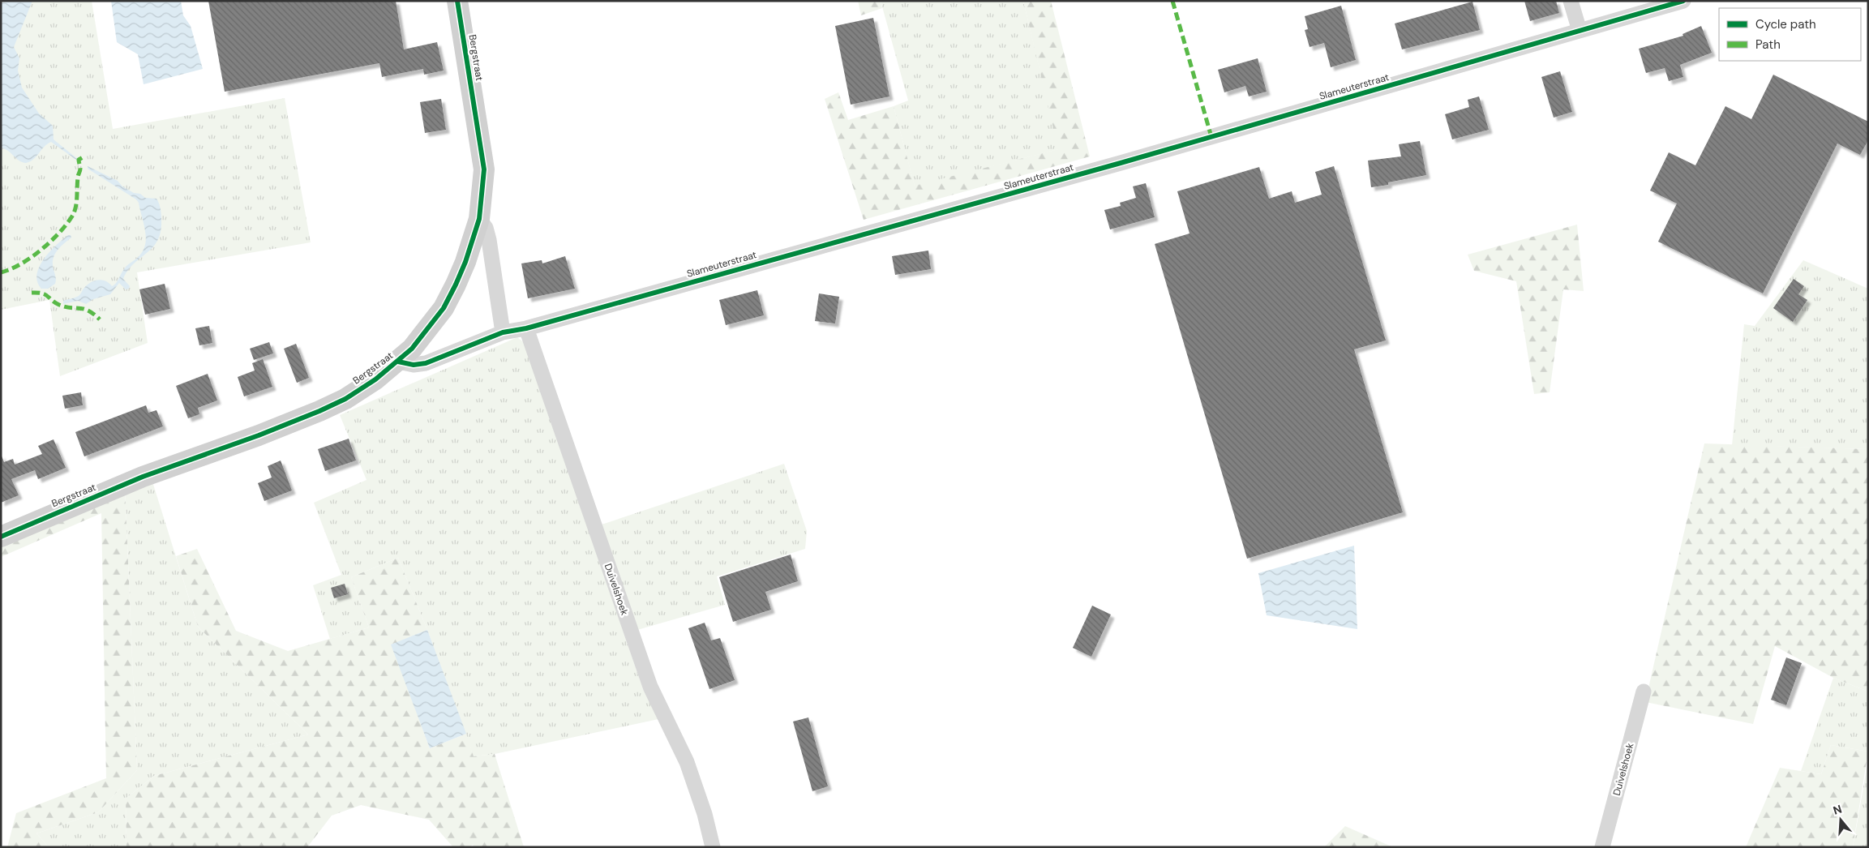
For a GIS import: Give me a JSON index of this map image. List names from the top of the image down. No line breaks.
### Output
{"streets":{"street":["Bergstraat","Slameuterstraat","Duivelshoek"]},"crossings":[["Bergstraat","Slameuterstraat"],["Slameuterstraat","Duivelshoek"]],"legend":["Cycle path","Path"],"north":"top"}
